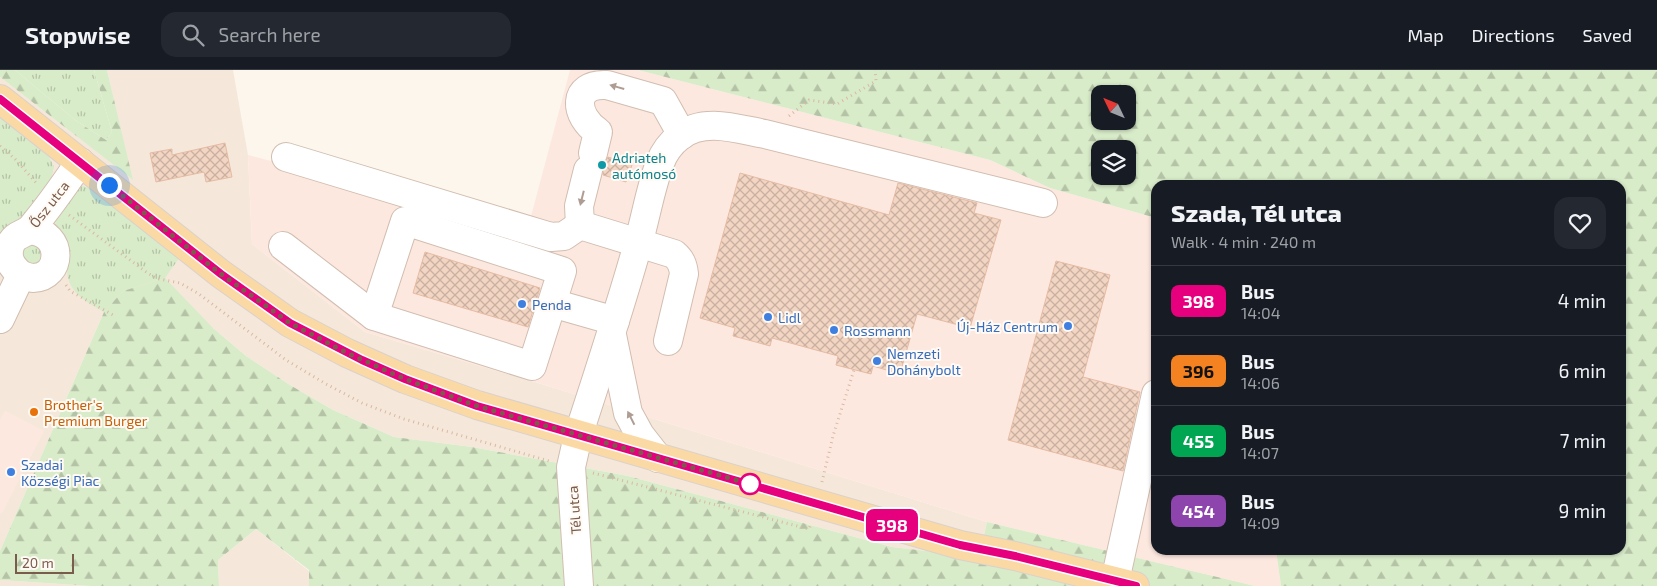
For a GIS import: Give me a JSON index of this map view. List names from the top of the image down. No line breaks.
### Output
{"streets":{"street":["Ősz utca","Tél utca"]},"places":["Adriateh autómosó","Penda","Lidl","Új-Ház Centrum","Rossmann","Nemzeti Dohánybolt","Brother's Premium Burger","Szadai Községi Piac"],"lines":["bus line 398"],"scale_bar":"20 m","north":"top left","page":{"header":"Stopwise","search":"Search here","nav":["Map","Directions","Saved"],"on_map":"398","heading":["Szada, Tél utca","Walk · 4 min · 240 m"],"list":[{"mark":"398","name":"Bus","note":"14:04","value":"4 min"},{"mark":"396","name":"Bus","note":"14:06","value":"6 min"},{"mark":"455","name":"Bus","note":"14:07","value":"7 min"},{"mark":"454","name":"Bus","note":"14:09","value":"9 min"}],"scale":"20 m"}}
